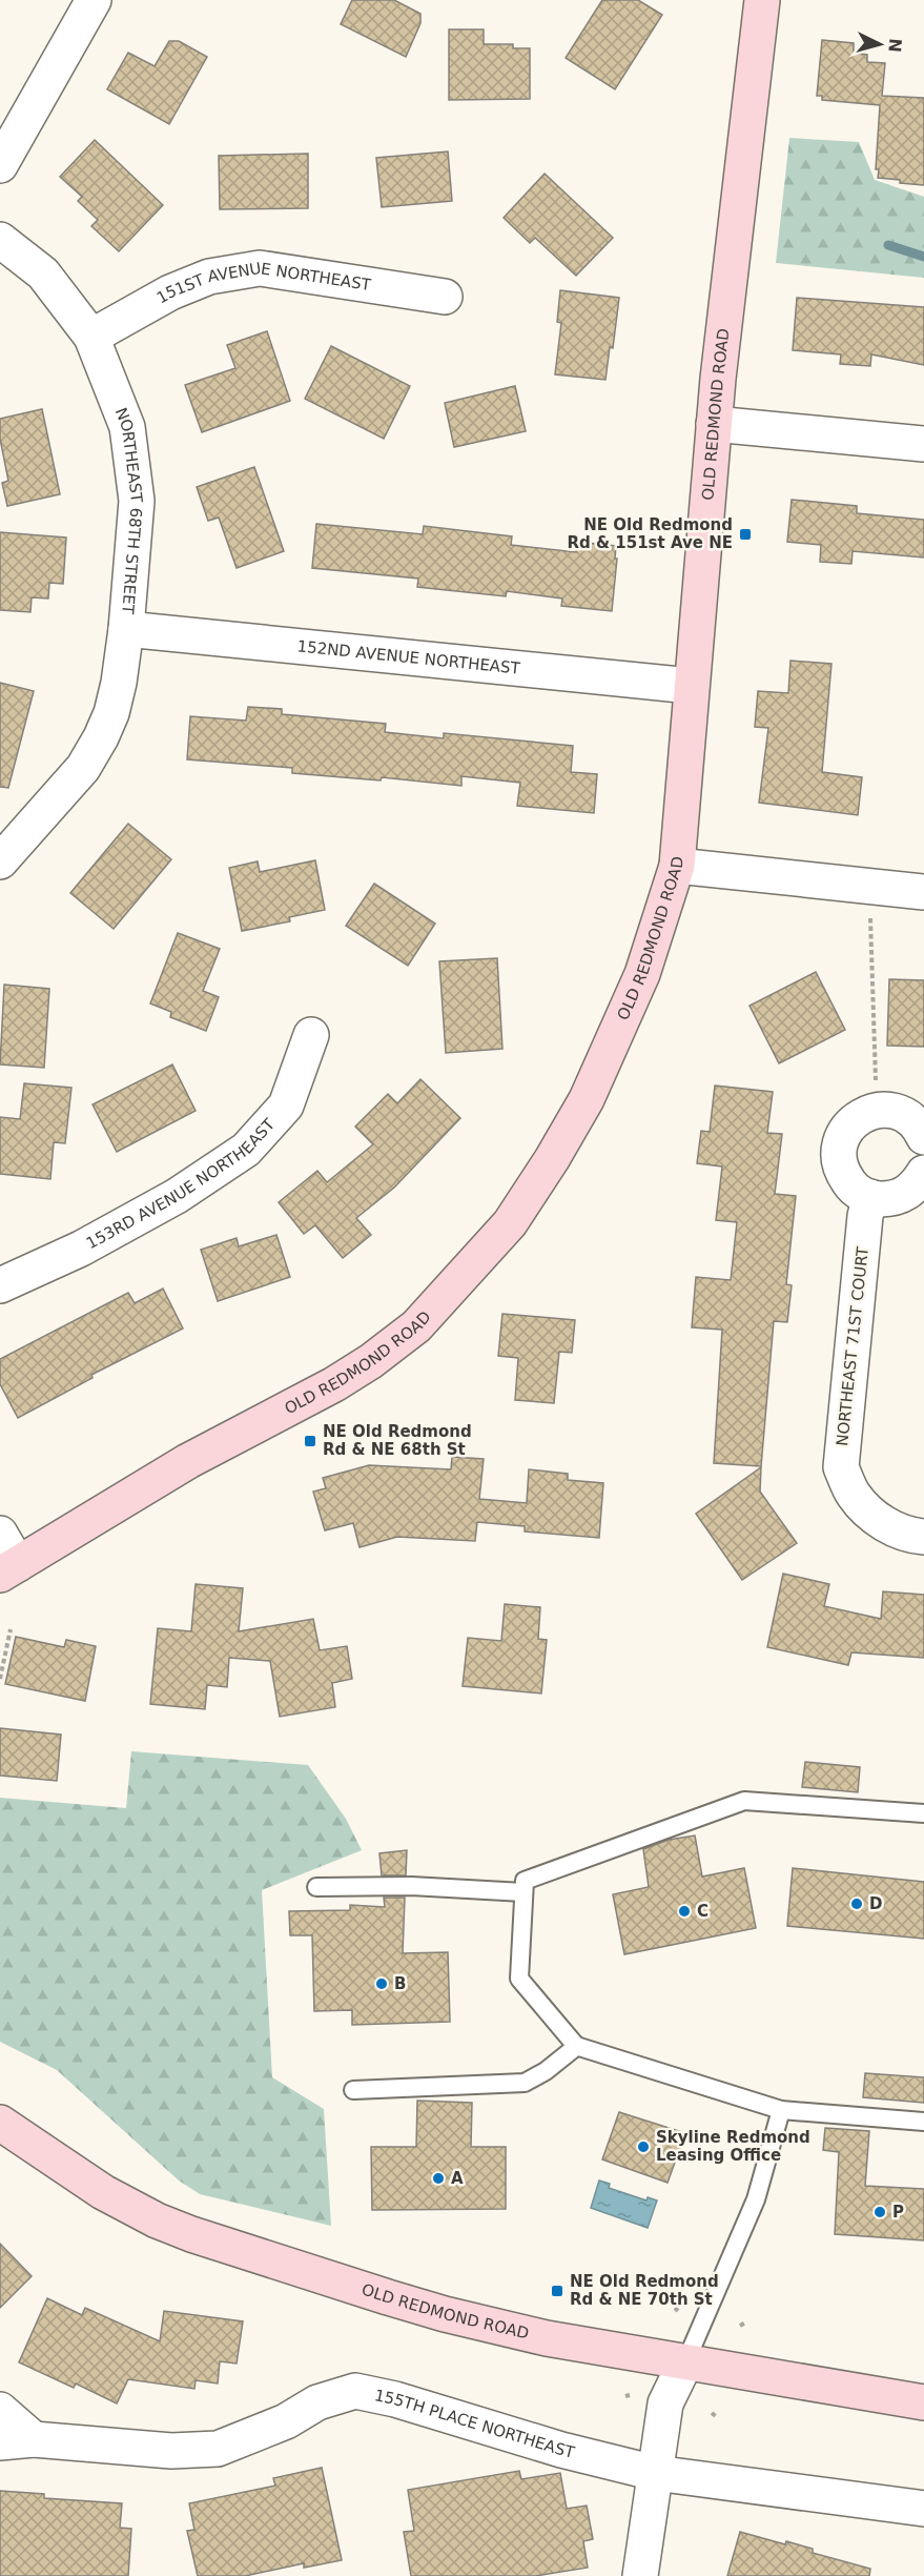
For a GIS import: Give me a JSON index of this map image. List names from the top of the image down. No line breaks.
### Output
{"streets":{"main road":["OLD REDMOND ROAD"],"street":["151ST AVENUE NORTHEAST","NORTHEAST 68TH STREET","152ND AVENUE NORTHEAST","153RD AVENUE NORTHEAST","NORTHEAST 71ST COURT","155TH PLACE NORTHEAST"]},"crossings":[["151ST AVENUE NORTHEAST","NORTHEAST 68TH STREET"],["OLD REDMOND ROAD","152ND AVENUE NORTHEAST"],["NORTHEAST 68TH STREET","152ND AVENUE NORTHEAST"]],"places":{"transit":["NE Old Redmond Rd & 151st Ave NE","NE Old Redmond Rd & NE 68th St","NE Old Redmond Rd & NE 70th St"],"other":["D","C","B","Skyline Redmond Leasing Office","A","P"]},"north":"right"}
